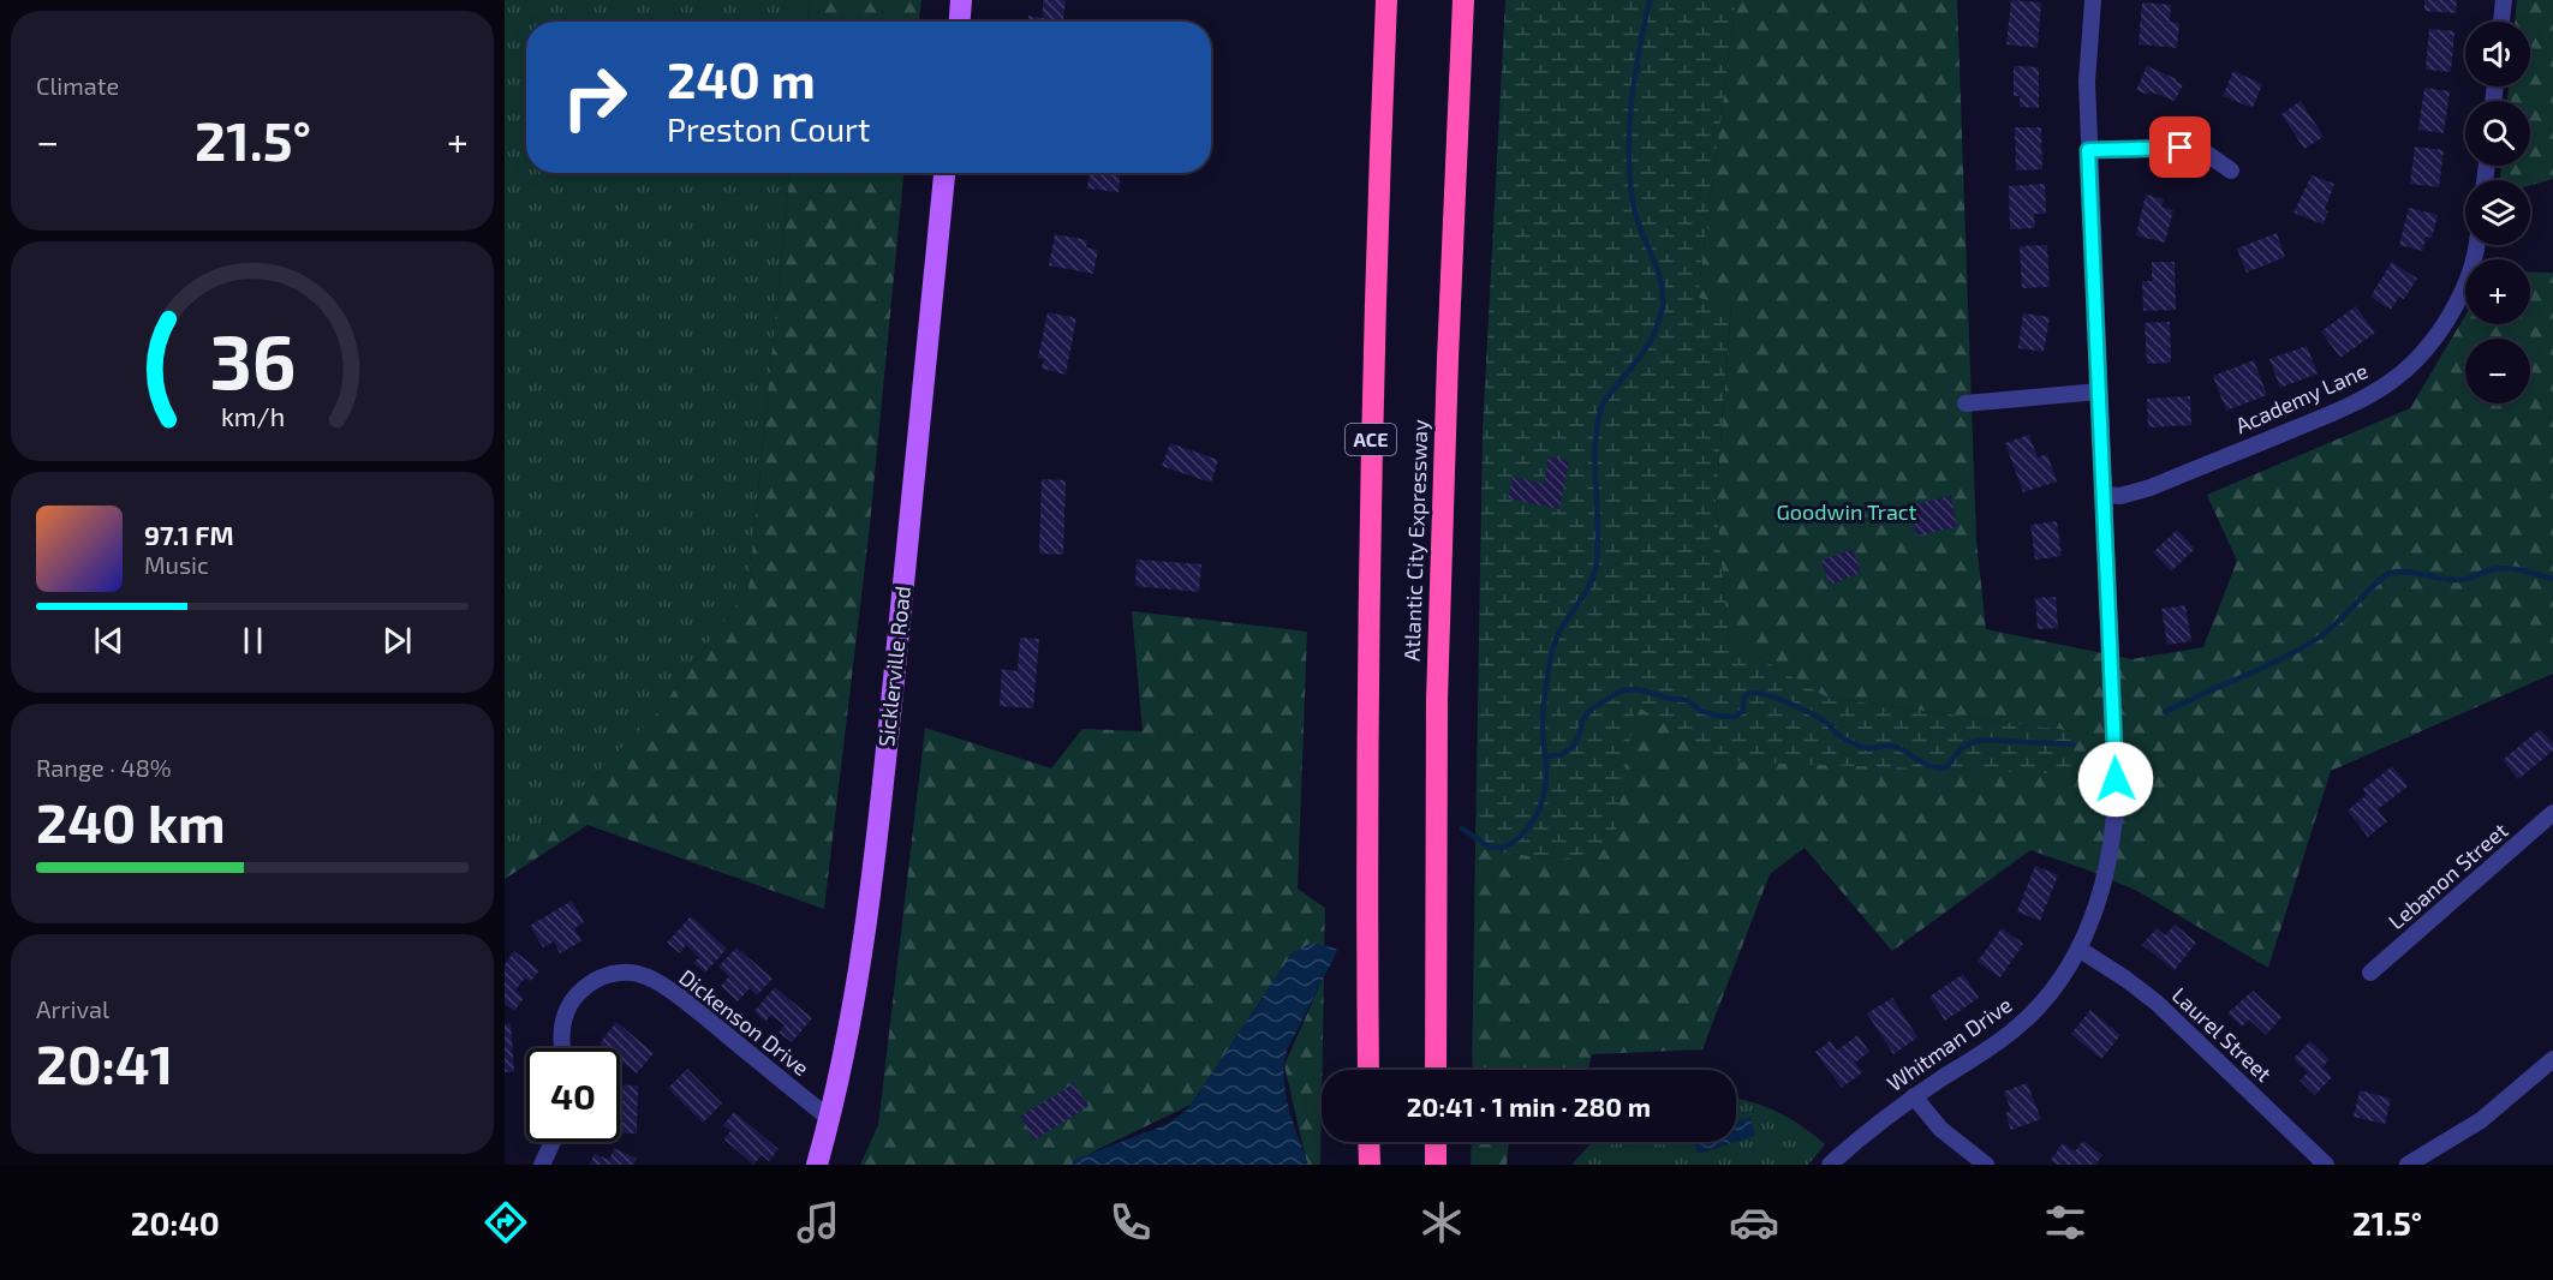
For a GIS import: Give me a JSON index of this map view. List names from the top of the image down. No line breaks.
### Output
{"streets":{"highway":["ACE","Atlantic City Expressway"],"main road":["Sicklerville Road"],"street":["Academy Lane","Lebanon Street","Dickenson Drive","Laurel Street","Whitman Drive"]},"crossings":[["Academy Lane","Whitman Drive"],["Sicklerville Road","Dickenson Drive"],["Laurel Street","Whitman Drive"]],"parks":["Goodwin Tract"],"page":{"tile":["Climate",["Range · 48%","240 km"],["Arrival","20:41"]],"map_buttons":["+","−"],"turn":["240 m","Preston Court"],"heat":["−","21.5°","+"],"song":["97.1 FM","Music"],"limit":"40","trip":"20:41 · 1 min · 280 m","tabs":["20:40","21.5°"],"gauge":["36","km/h"]}}
